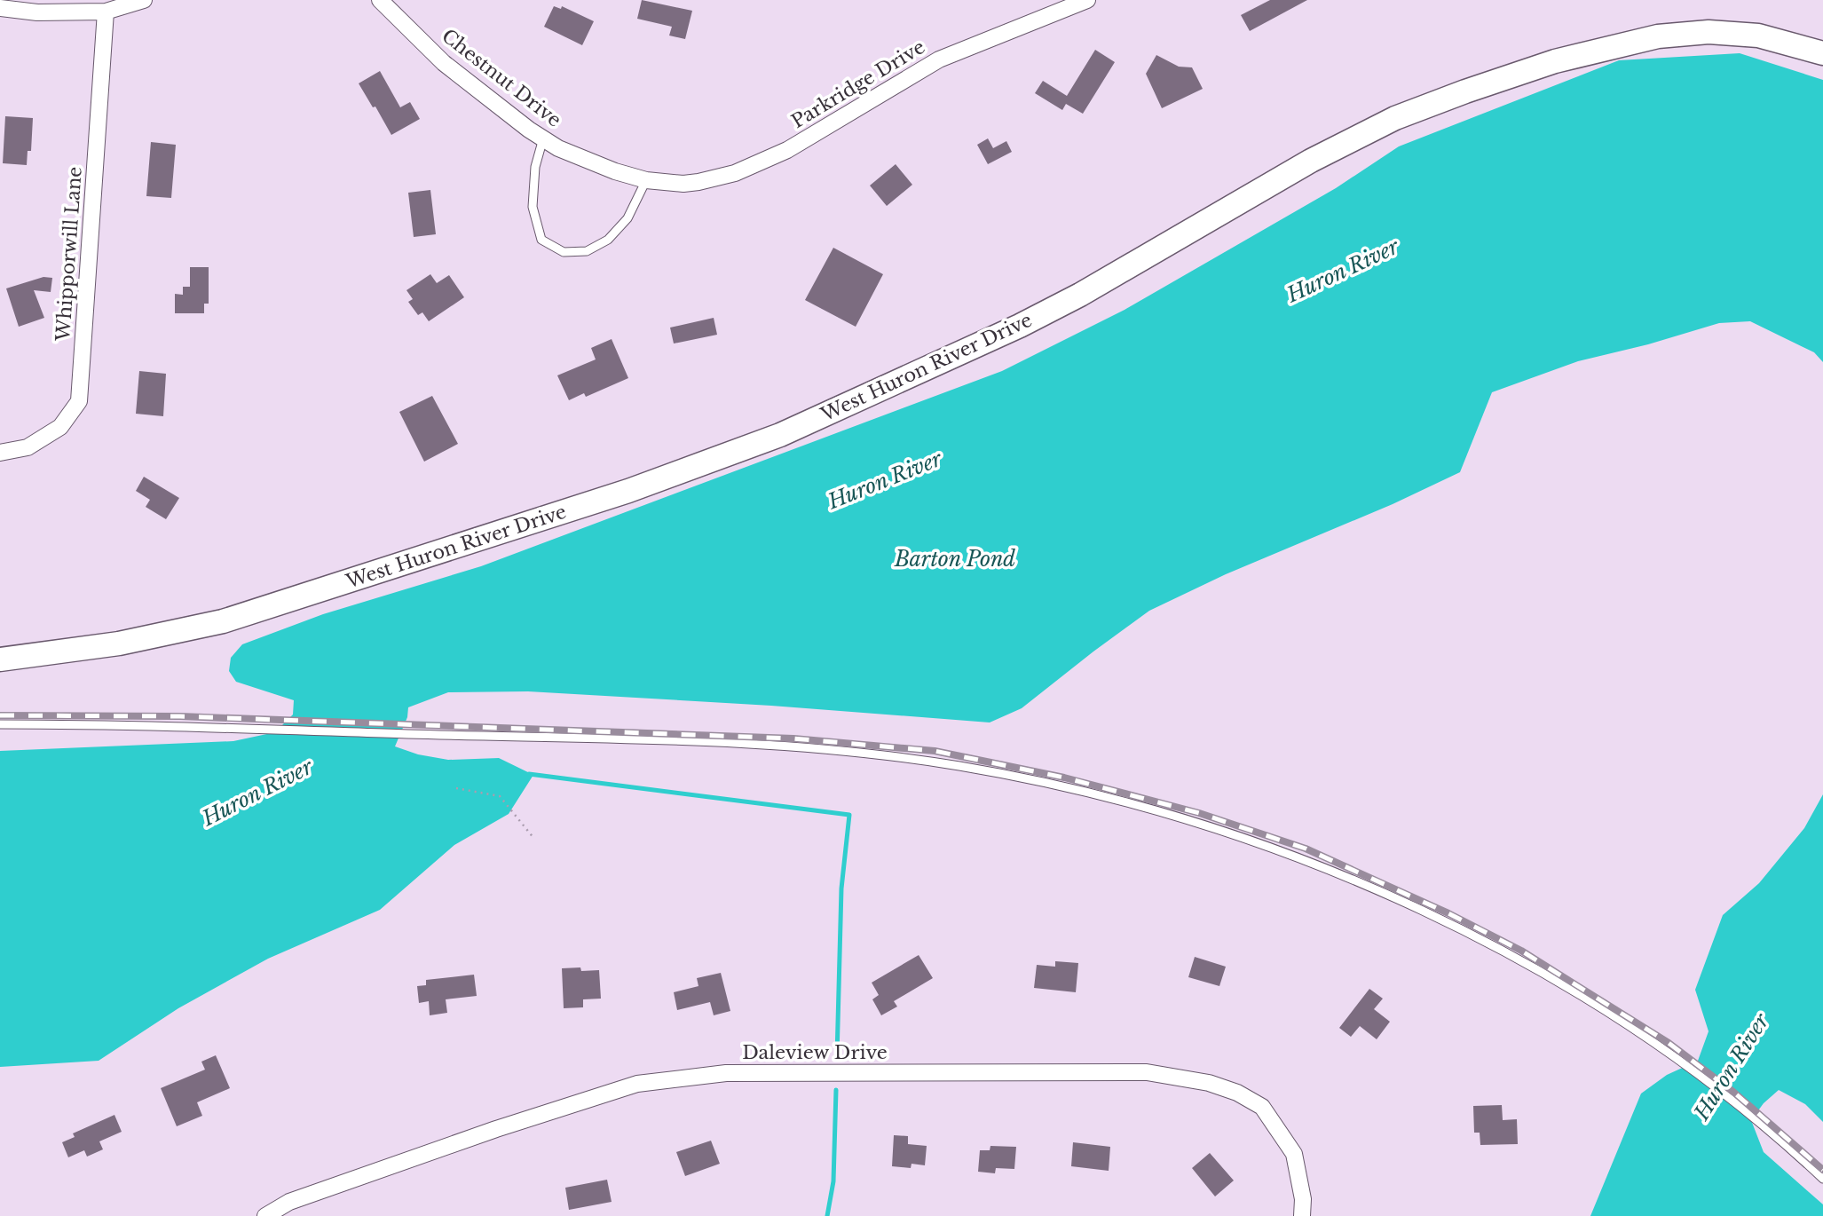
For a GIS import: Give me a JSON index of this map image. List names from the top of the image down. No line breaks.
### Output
{"streets":{"street":["Chestnut Drive","Parkridge Drive","Whipporwill Lane","West Huron River Drive","Daleview Drive"]},"crossings":[["Chestnut Drive","Parkridge Drive"]],"water":["Huron River","Barton Pond"]}
